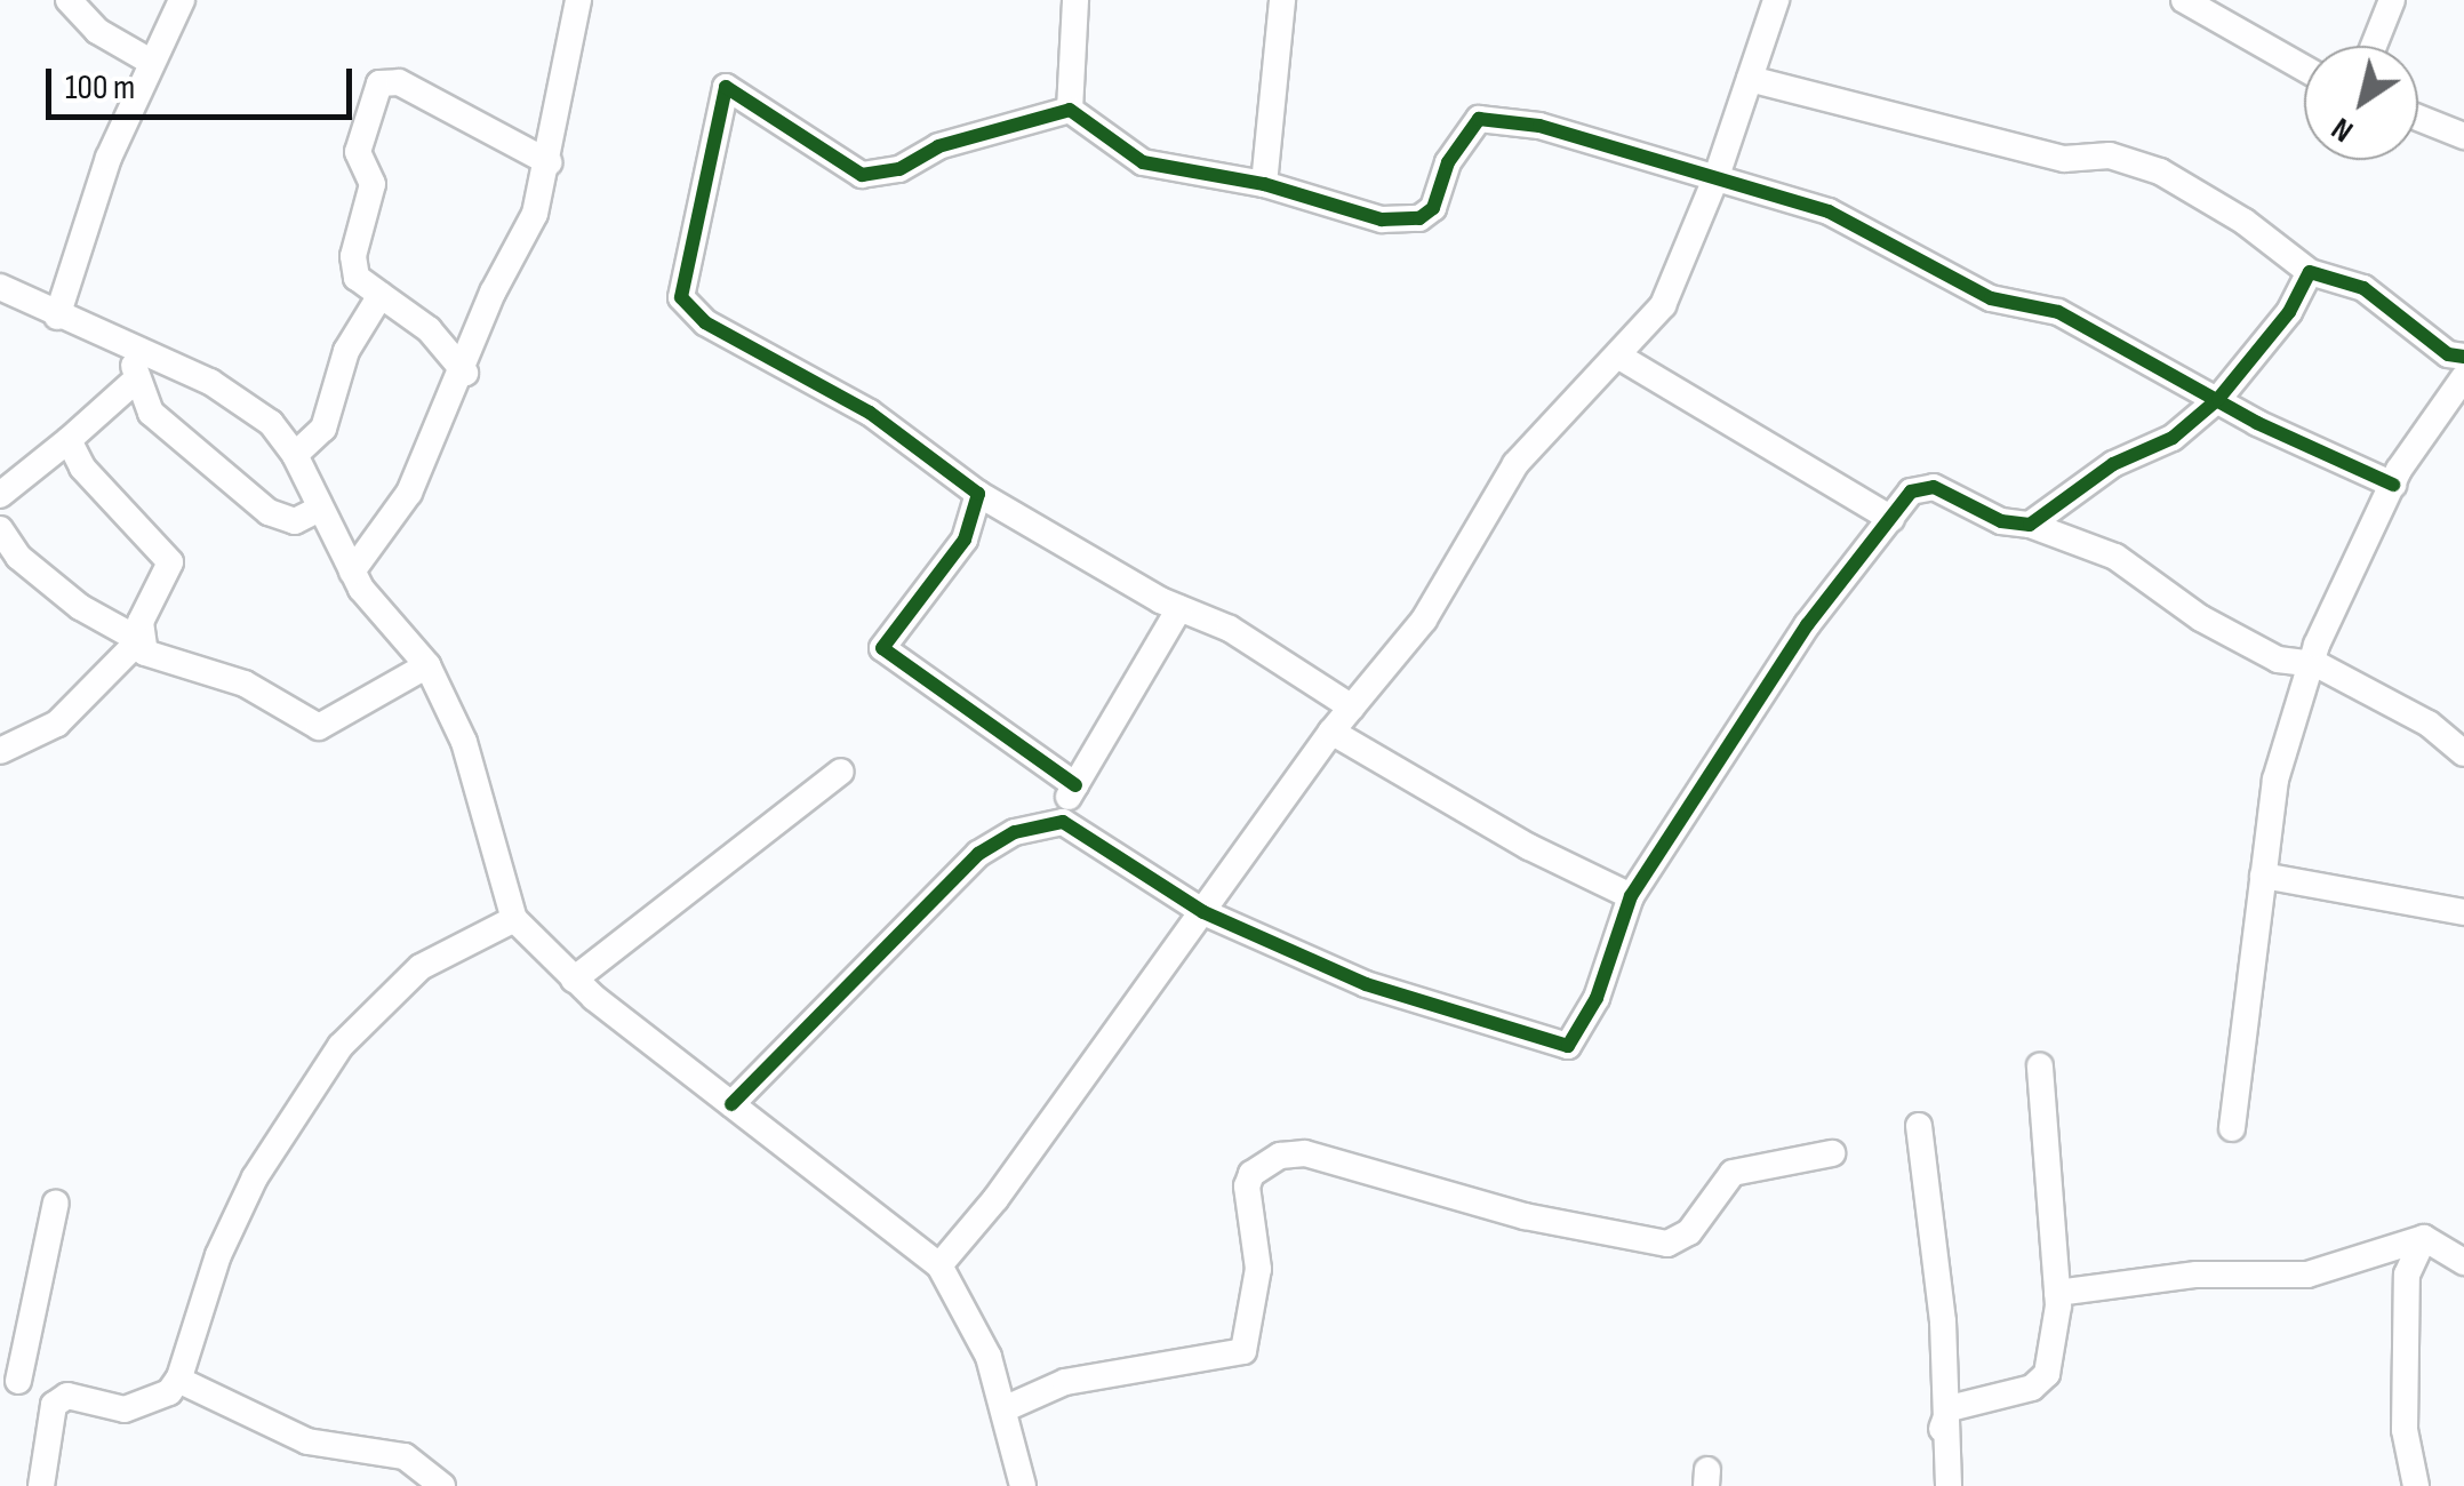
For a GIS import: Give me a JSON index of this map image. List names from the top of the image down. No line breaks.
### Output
{"scale_bar":"100 m","north":"bottom left"}
